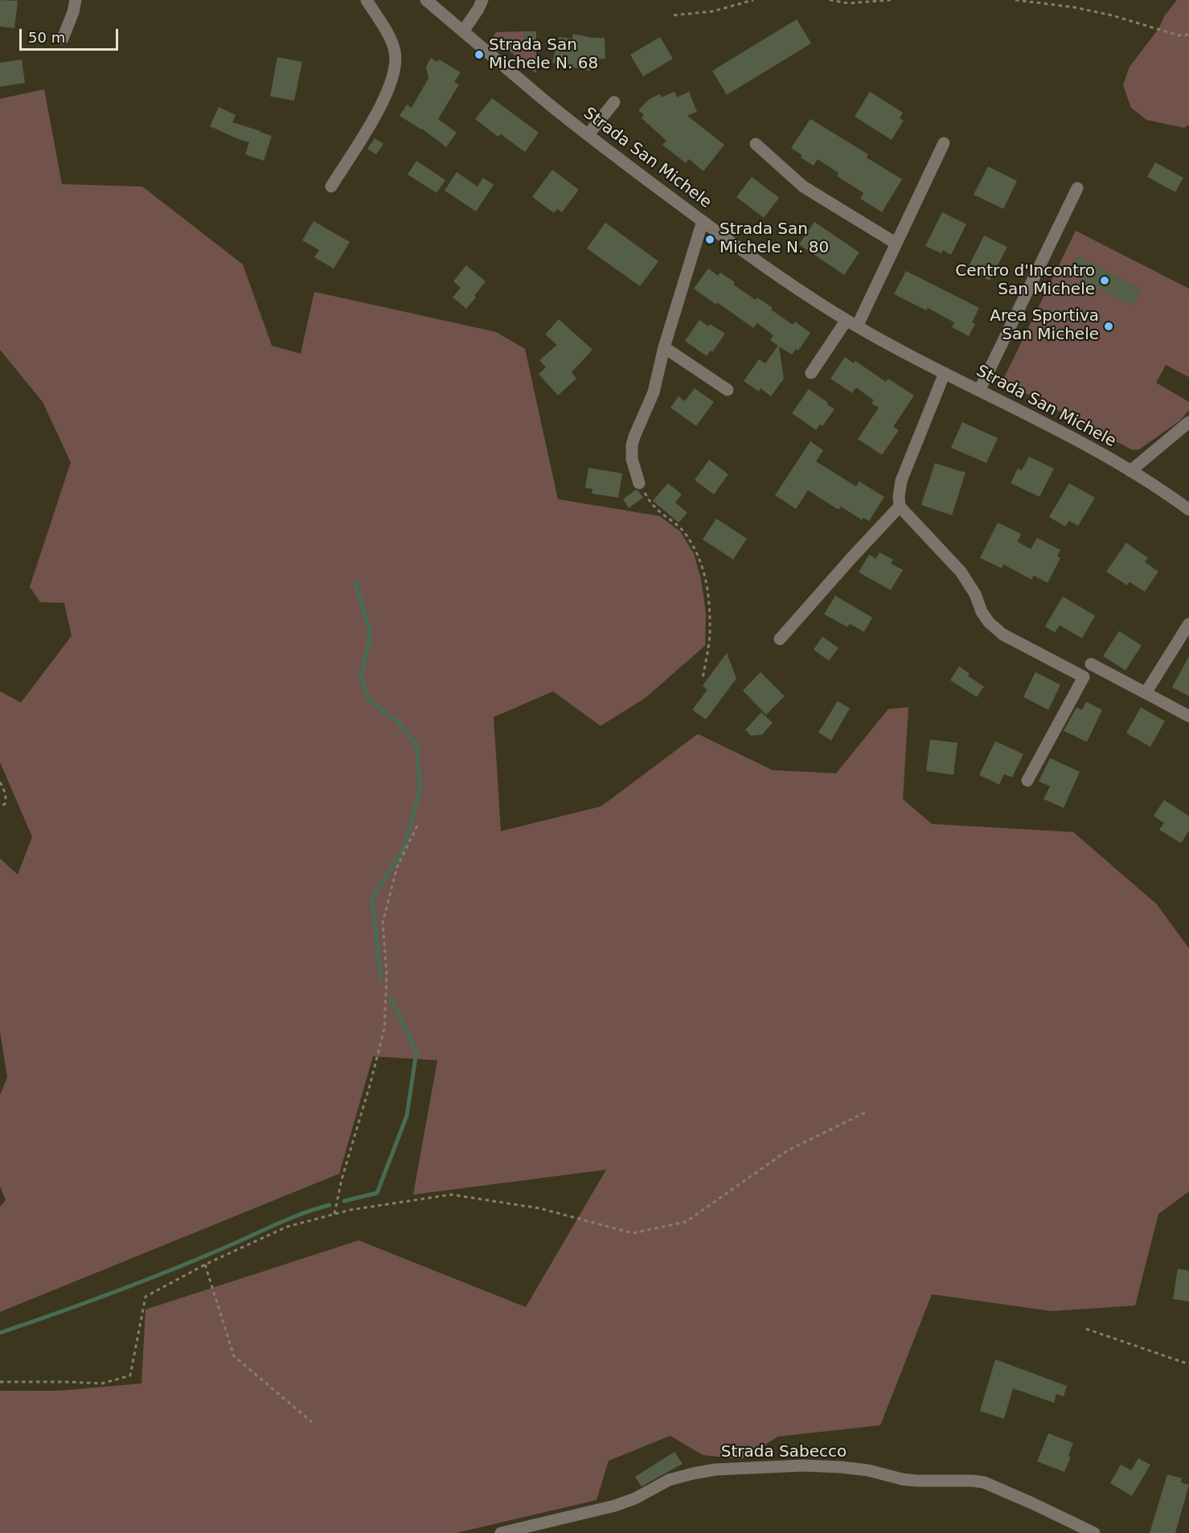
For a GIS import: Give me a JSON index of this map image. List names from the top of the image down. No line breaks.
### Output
{"streets":{"street":["Strada San Michele","Strada Sabecco"]},"places":["Strada San Michele N. 68","Strada San Michele N. 80","Centro d'Incontro San Michele","Area Sportiva San Michele"],"scale_bar":"50 m"}
